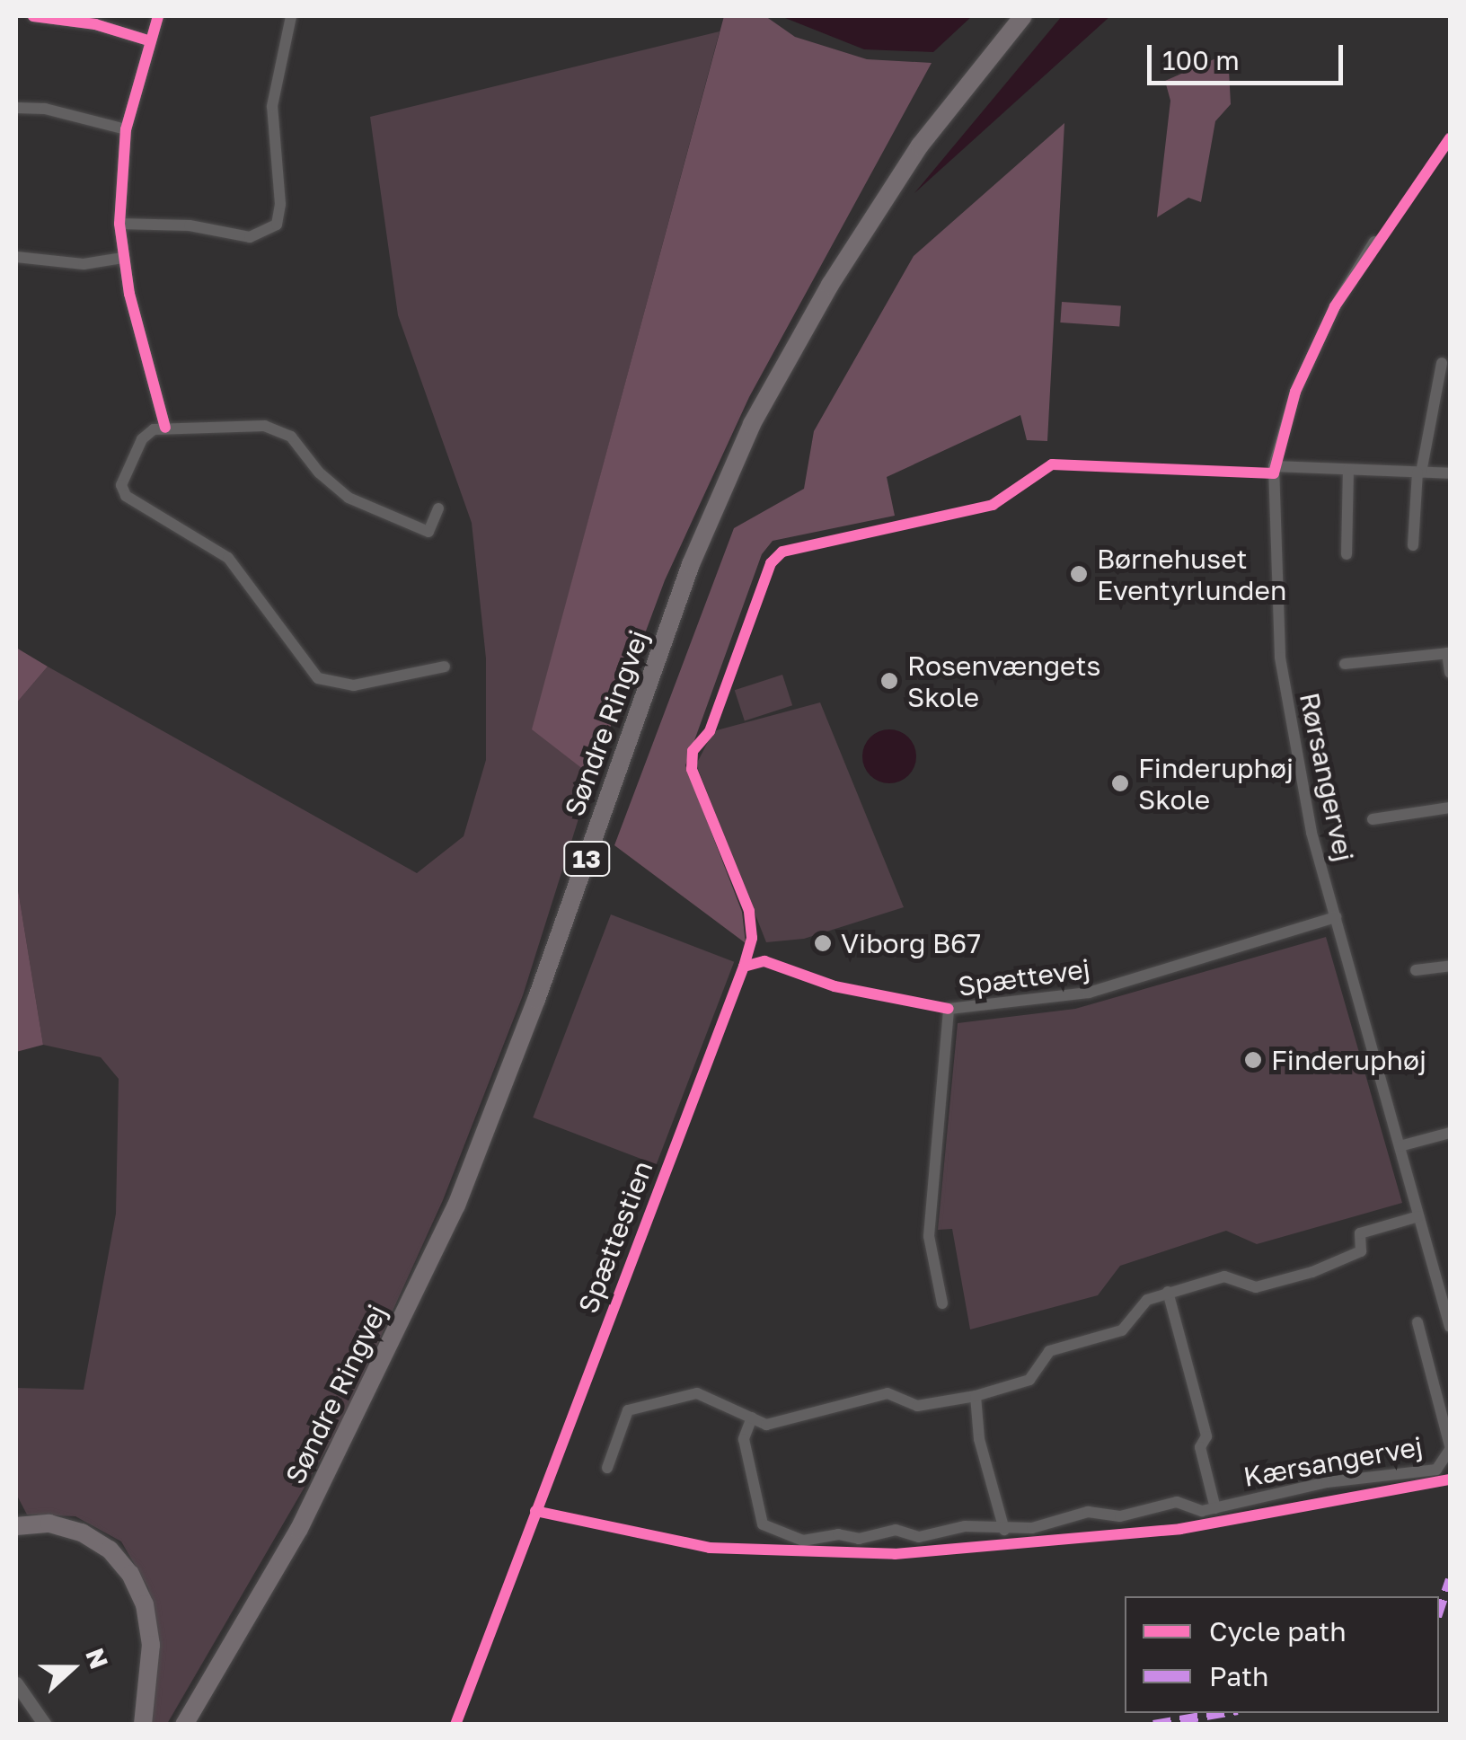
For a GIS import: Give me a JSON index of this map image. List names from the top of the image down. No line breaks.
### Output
{"streets":{"main road":["Søndre Ringvej","13"],"street":["Rørsangervej","Spættevej","Kærsangervej"],"cycle path":["Spættestien"]},"crossings":[["Rørsangervej","Spættevej"]],"places":["Børnehuset Eventyrlunden","Rosenvængets Skole","Finderuphøj Skole","Viborg B67","Finderuphøj"],"legend":["Cycle path","Path"],"scale_bar":"100 m","north":"right"}
